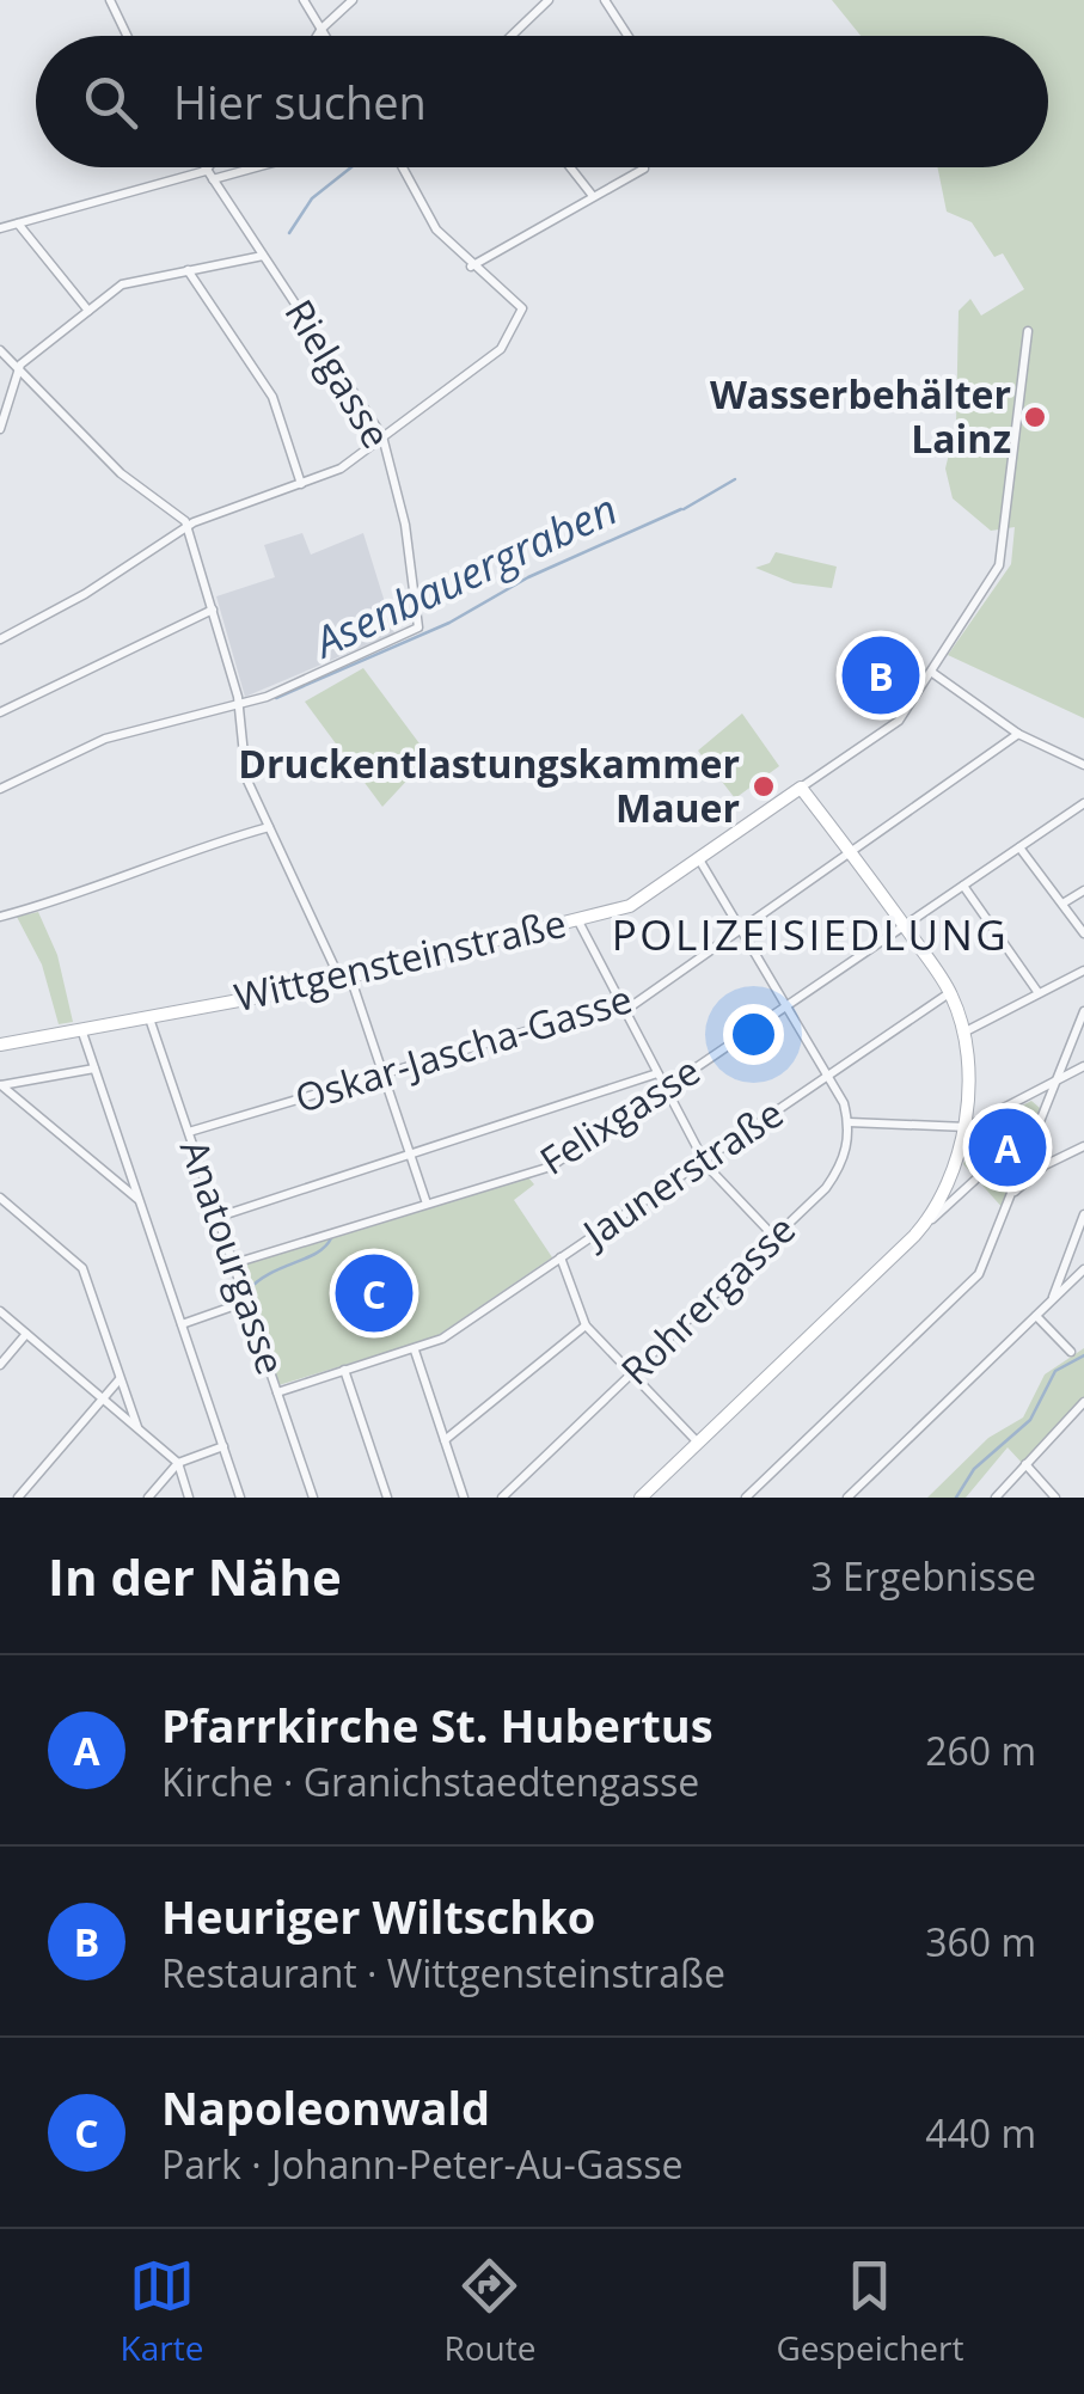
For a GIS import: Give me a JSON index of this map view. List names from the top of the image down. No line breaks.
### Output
{"streets":{"street":["Rielgasse","Wittgensteinstraße","Oskar-Jascha-Gasse","Felixgasse","Jaunerstraße","Anatourgasse","Rohrergasse"]},"crossings":[["Wittgensteinstraße","Anatourgasse"],["Oskar-Jascha-Gasse","Anatourgasse"],["Felixgasse","Anatourgasse"],["Jaunerstraße","Anatourgasse"]],"districts":["POLIZEISIEDLUNG"],"water":["Asenbauergraben"],"places":["Wasserbehälter Lainz","Druckentlastungskammer Mauer"],"page":{"search":"Hier suchen","pins":["B","A","C"],"heading":["In der Nähe","3 Ergebnisse"],"list":[{"mark":"A","name":"Pfarrkirche St. Hubertus","note":"Kirche · Granichstaedtengasse","value":"260 m"},{"mark":"B","name":"Heuriger Wiltschko","note":"Restaurant · Wittgensteinstraße","value":"360 m"},{"mark":"C","name":"Napoleonwald","note":"Park · Johann-Peter-Au-Gasse","value":"440 m"}],"nav":["Karte","Route","Gespeichert"]}}
